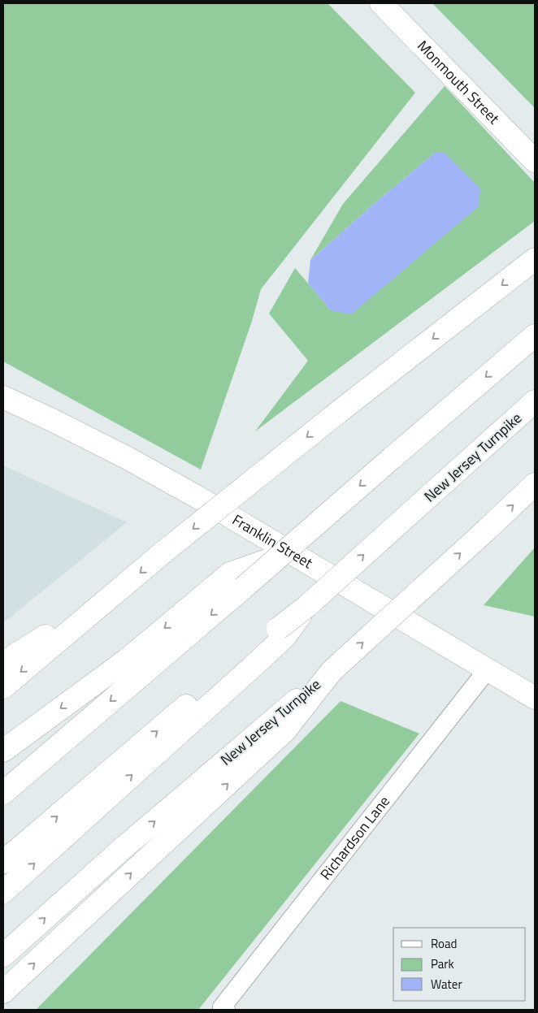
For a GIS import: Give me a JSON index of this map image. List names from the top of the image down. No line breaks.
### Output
{"streets":{"main road":["Monmouth Street","New Jersey Turnpike","Franklin Street"],"street":["Richardson Lane"]},"crossings":[["Franklin Street","Richardson Lane"]],"legend":["Road","Park","Water"]}
